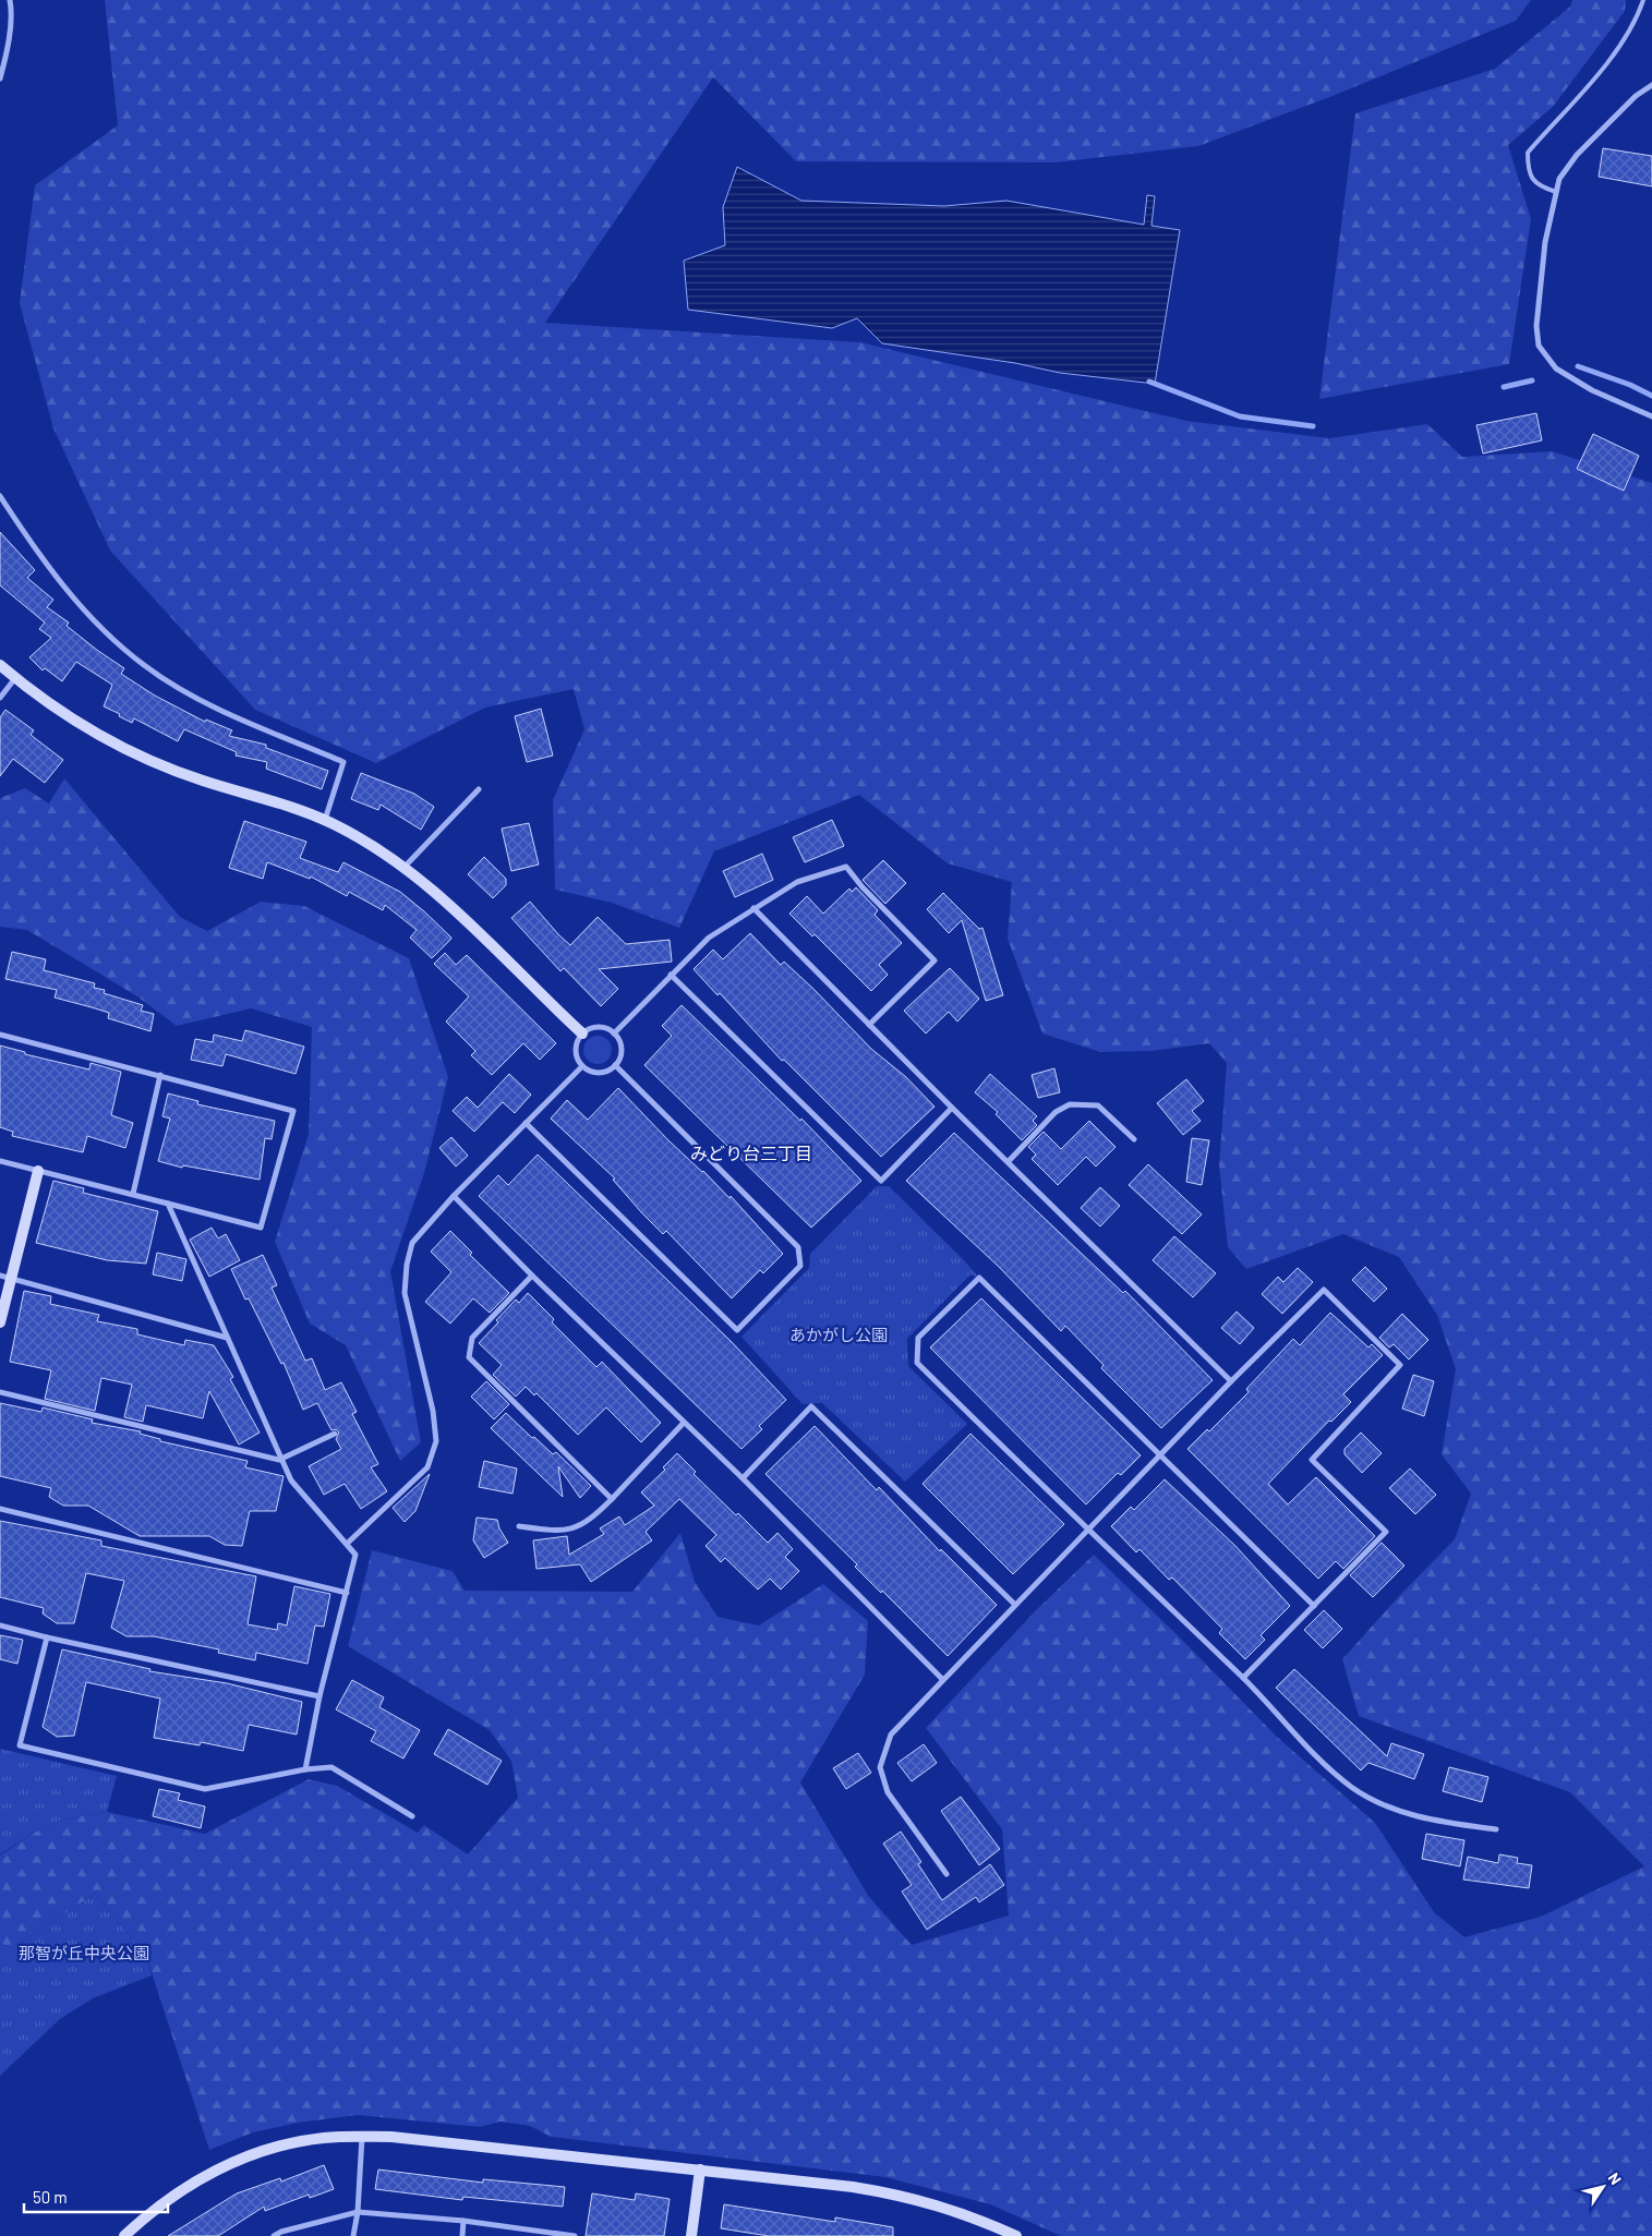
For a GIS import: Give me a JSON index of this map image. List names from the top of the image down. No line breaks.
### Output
{"districts":["みどり台三丁目"],"parks":["あかがし公園","那智が丘中央公園"],"scale_bar":"50 m","north":"top right"}
